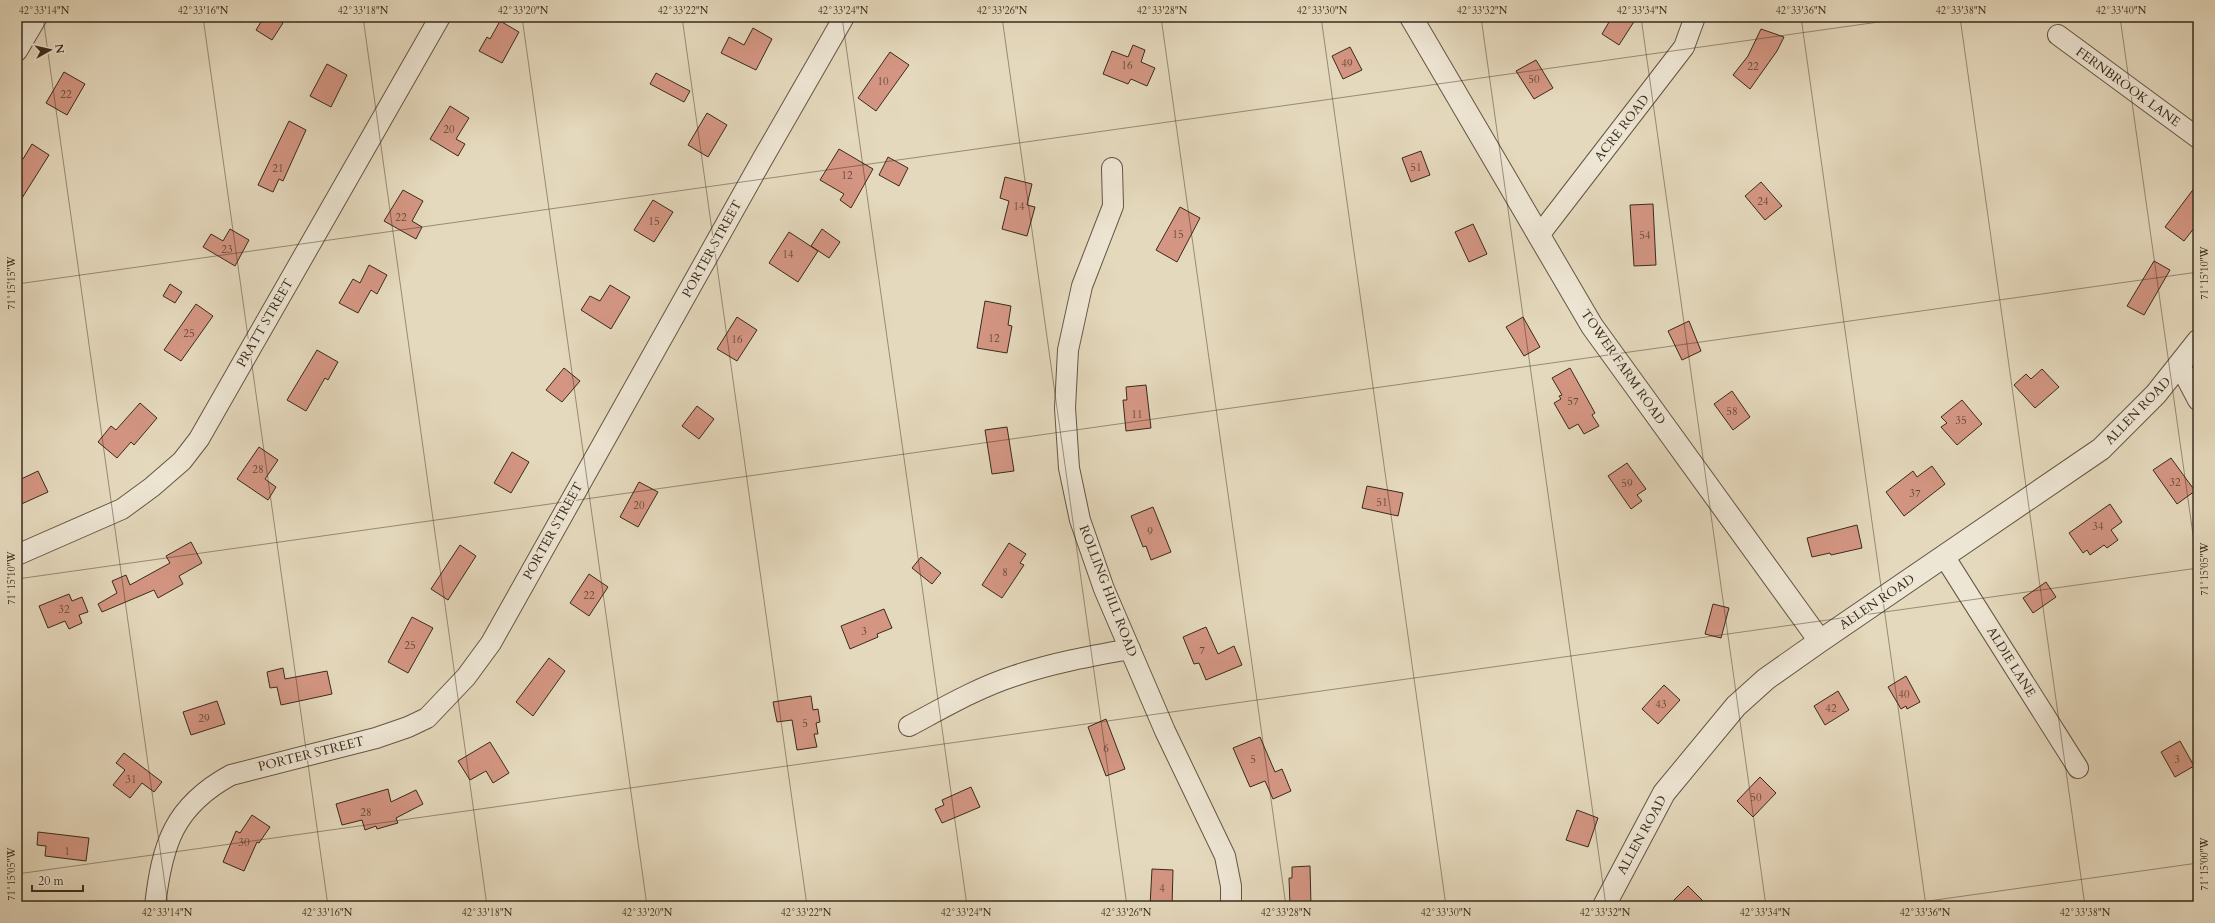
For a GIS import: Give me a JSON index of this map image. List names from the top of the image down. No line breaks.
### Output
{"streets":{"street":["FERNBROOK LANE","ACRE ROAD","PORTER STREET","PRATT STREET","TOWER FARM ROAD","ALLEN ROAD","ROLLING HILL ROAD","ALDIE LANE"]},"crossings":[["ACRE ROAD","TOWER FARM ROAD"],["TOWER FARM ROAD","ALLEN ROAD"],["ALLEN ROAD","ALDIE LANE"]],"house_numbers":["49","16","22","50","10","22","20","51","21","12","24","14","22","15","15","54","23","14","25","12","16","57","58","11","35","28","32","59","37","51","20","34","9","8","22","32","3","25","7","40","43","42","29","5","6","5","3","31","50","28","30","1","4"],"scale_bar":"20 m","north":"right","coordinates":["42°33'14\"N","42°33'16\"N","42°33'18\"N","42°33'20\"N","42°33'22\"N","42°33'24\"N","42°33'26\"N","42°33'28\"N","42°33'30\"N","42°33'32\"N","42°33'34\"N","42°33'36\"N","42°33'38\"N","42°33'40\"N","71°15'10\"W","71°15'15\"W","71°15'05\"W","71°15'00\"W"]}
